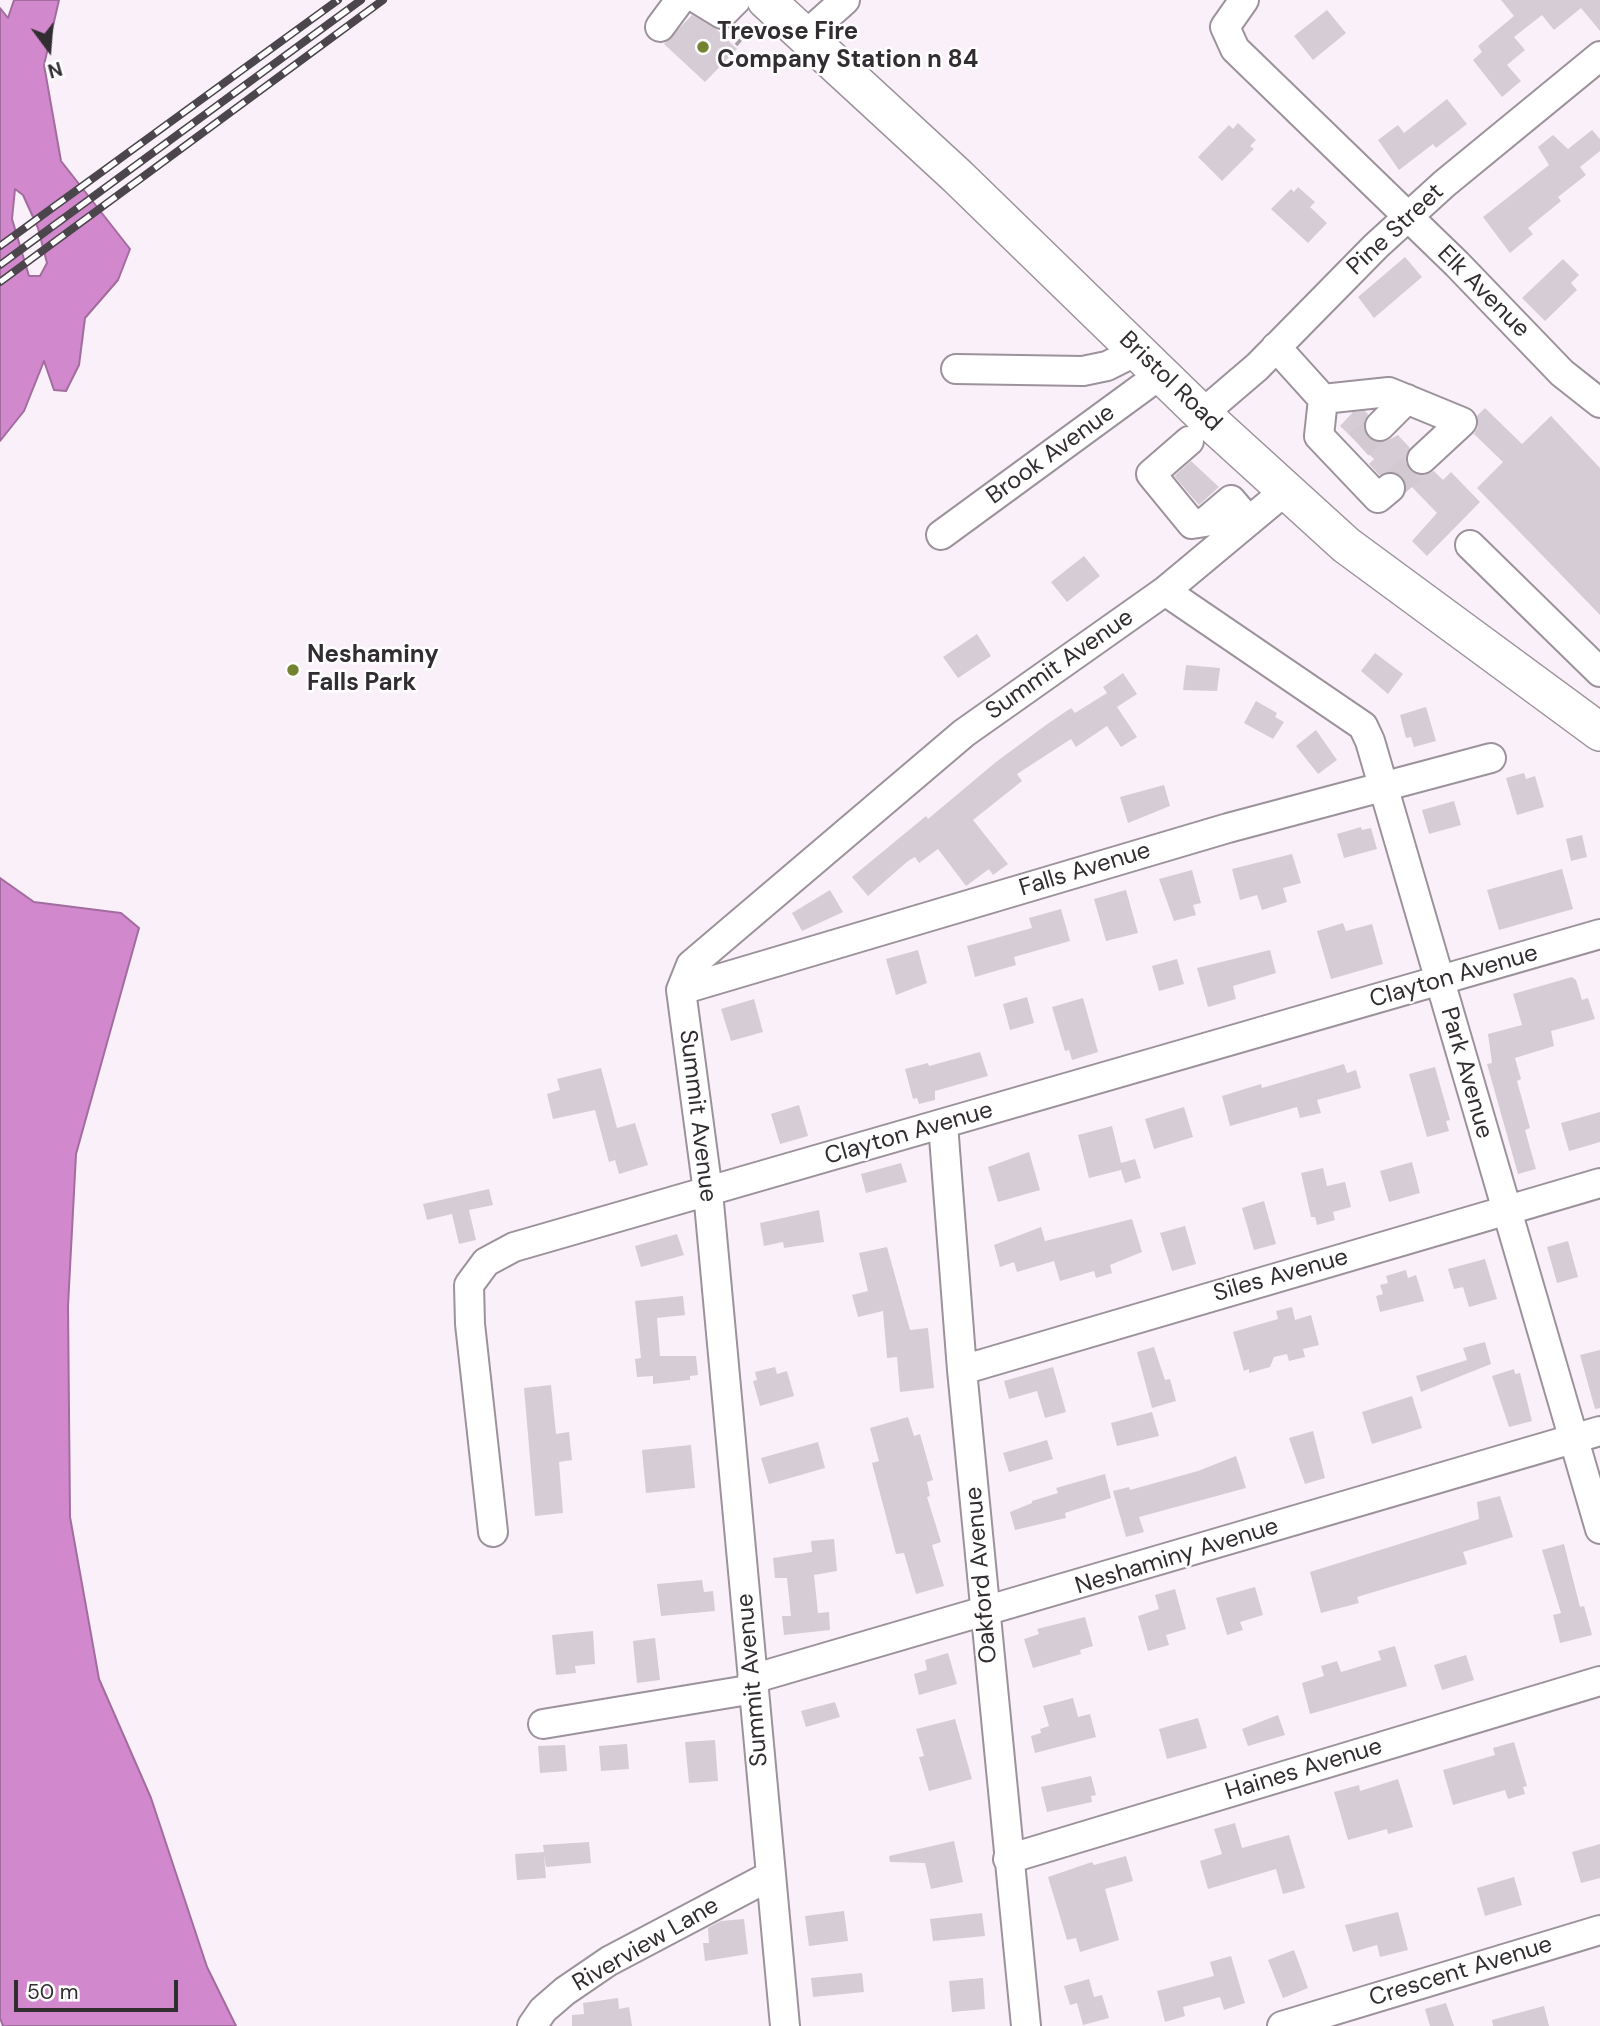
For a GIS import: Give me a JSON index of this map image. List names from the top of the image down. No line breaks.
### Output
{"streets":{"main road":["Bristol Road"],"street":["Pine Street","Elk Avenue","Brook Avenue","Summit Avenue","Falls Avenue","Clayton Avenue","Park Avenue","Siles Avenue","Neshaminy Avenue","Oakford Avenue","Haines Avenue","Riverview Lane","Crescent Avenue"]},"crossings":[["Pine Street","Elk Avenue"],["Pine Street","Bristol Road"],["Pine Street","Summit Avenue"],["Bristol Road","Brook Avenue"],["Bristol Road","Summit Avenue"],["Summit Avenue","Falls Avenue"],["Summit Avenue","Clayton Avenue"],["Summit Avenue","Park Avenue"],["Summit Avenue","Neshaminy Avenue"],["Summit Avenue","Riverview Lane"],["Falls Avenue","Park Avenue"],["Clayton Avenue","Park Avenue"],["Clayton Avenue","Oakford Avenue"],["Park Avenue","Siles Avenue"],["Park Avenue","Neshaminy Avenue"],["Siles Avenue","Oakford Avenue"],["Neshaminy Avenue","Oakford Avenue"],["Oakford Avenue","Haines Avenue"]],"places":["Trevose Fire Company Station n 84","Neshaminy Falls Park"],"scale_bar":"50 m","north":"bottom"}
